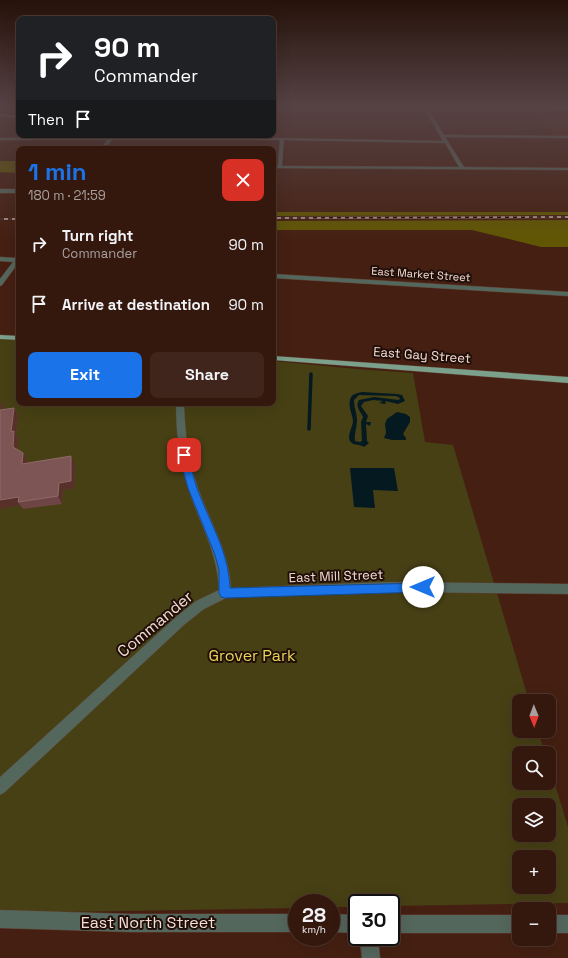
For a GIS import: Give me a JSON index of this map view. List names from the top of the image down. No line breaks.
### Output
{"streets":{"main road":["East Gay Street"],"street":["East Market Street","East Mill Street","Commander","East North Street"]},"crossings":[["East Mill Street","Commander"]],"parks":["Grover Park"],"north":"bottom","page":{"turn":["90 m","Commander"],"then":"Then","heading":["1 min","180 m · 21:59"],"list":[{"name":"Turn right","note":"Commander","value":"90 m"},{"name":"Arrive at destination","value":"90 m"}],"buttons":["Exit","Share"],"map_buttons":["+","−"],"speed":"28 km/h","limit":"30"}}
